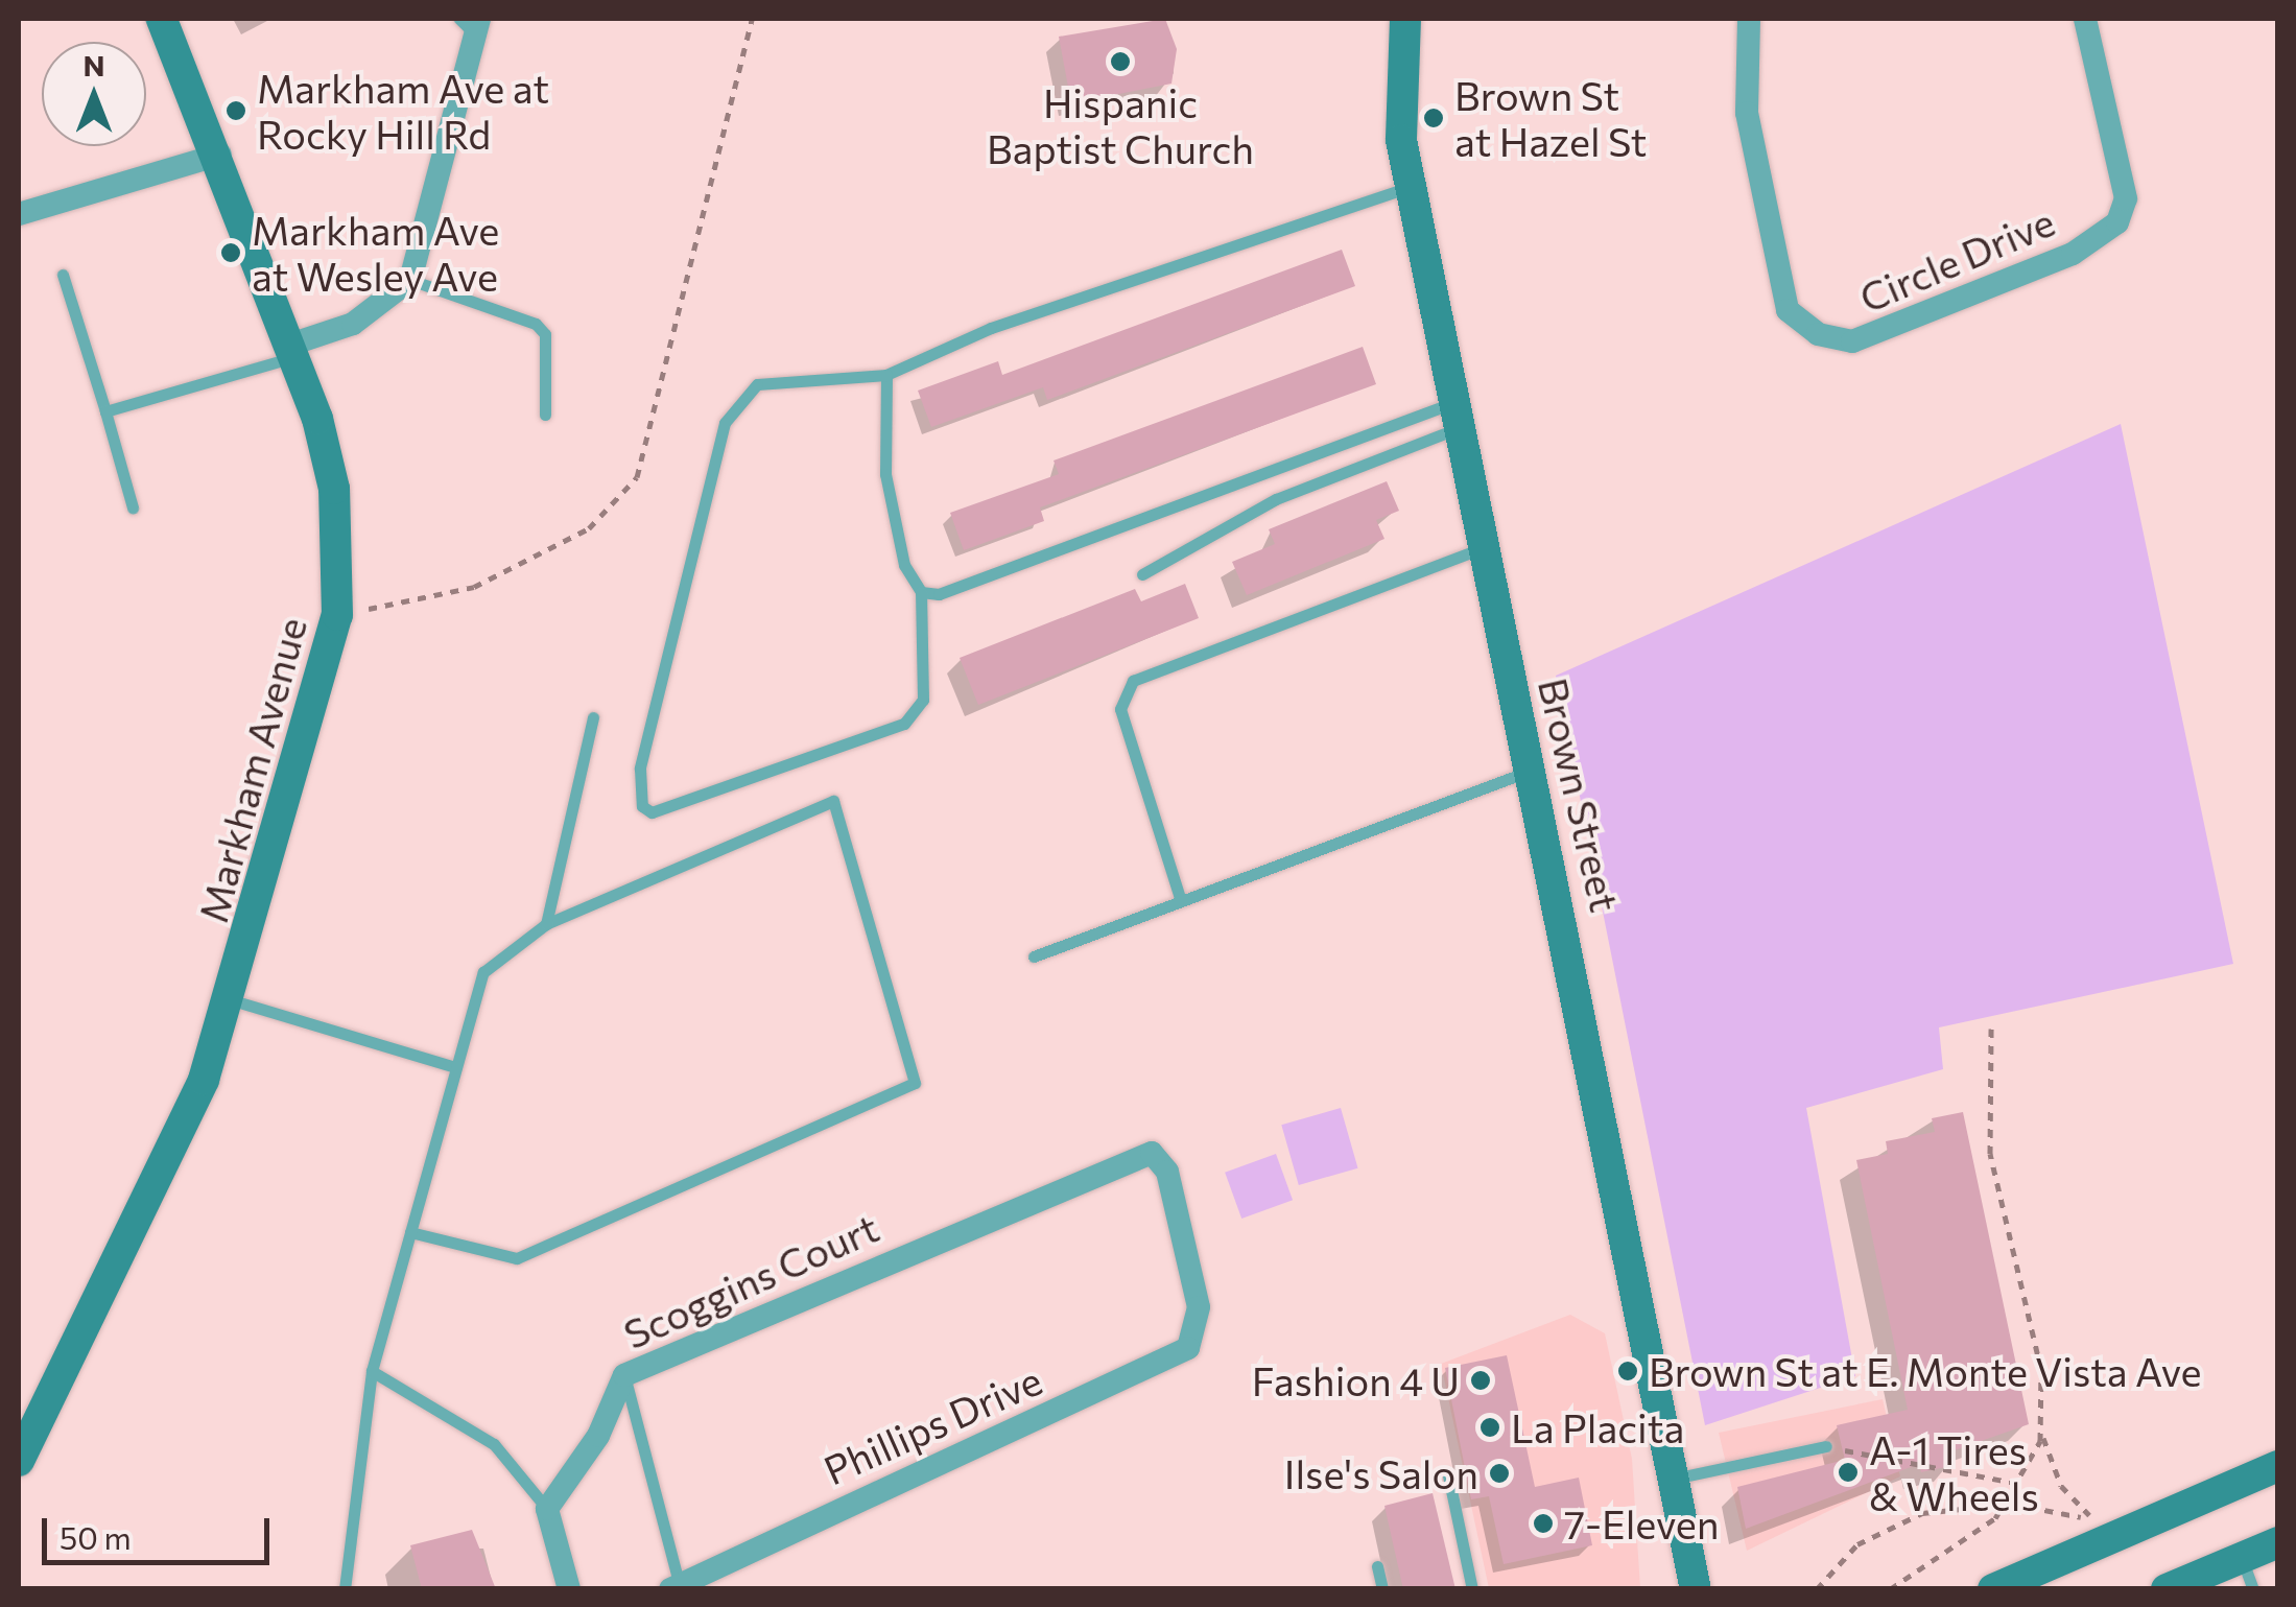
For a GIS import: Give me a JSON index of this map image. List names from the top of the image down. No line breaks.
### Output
{"streets":{"street":["Circle Drive","Markham Avenue","Brown Street","Scoggins Court","Phillips Drive"]},"crossings":[["Scoggins Court","Phillips Drive"]],"places":["Hispanic Baptist Church","Markham Ave at Rocky Hill Rd","Brown St at Hazel St","Markham Ave at Wesley Ave","Brown St at E. Monte Vista Ave","Fashion 4 U","La Placita","A-1 Tires & Wheels","Ilse's Salon","7-Eleven"],"scale_bar":"50 m","north":"top"}
